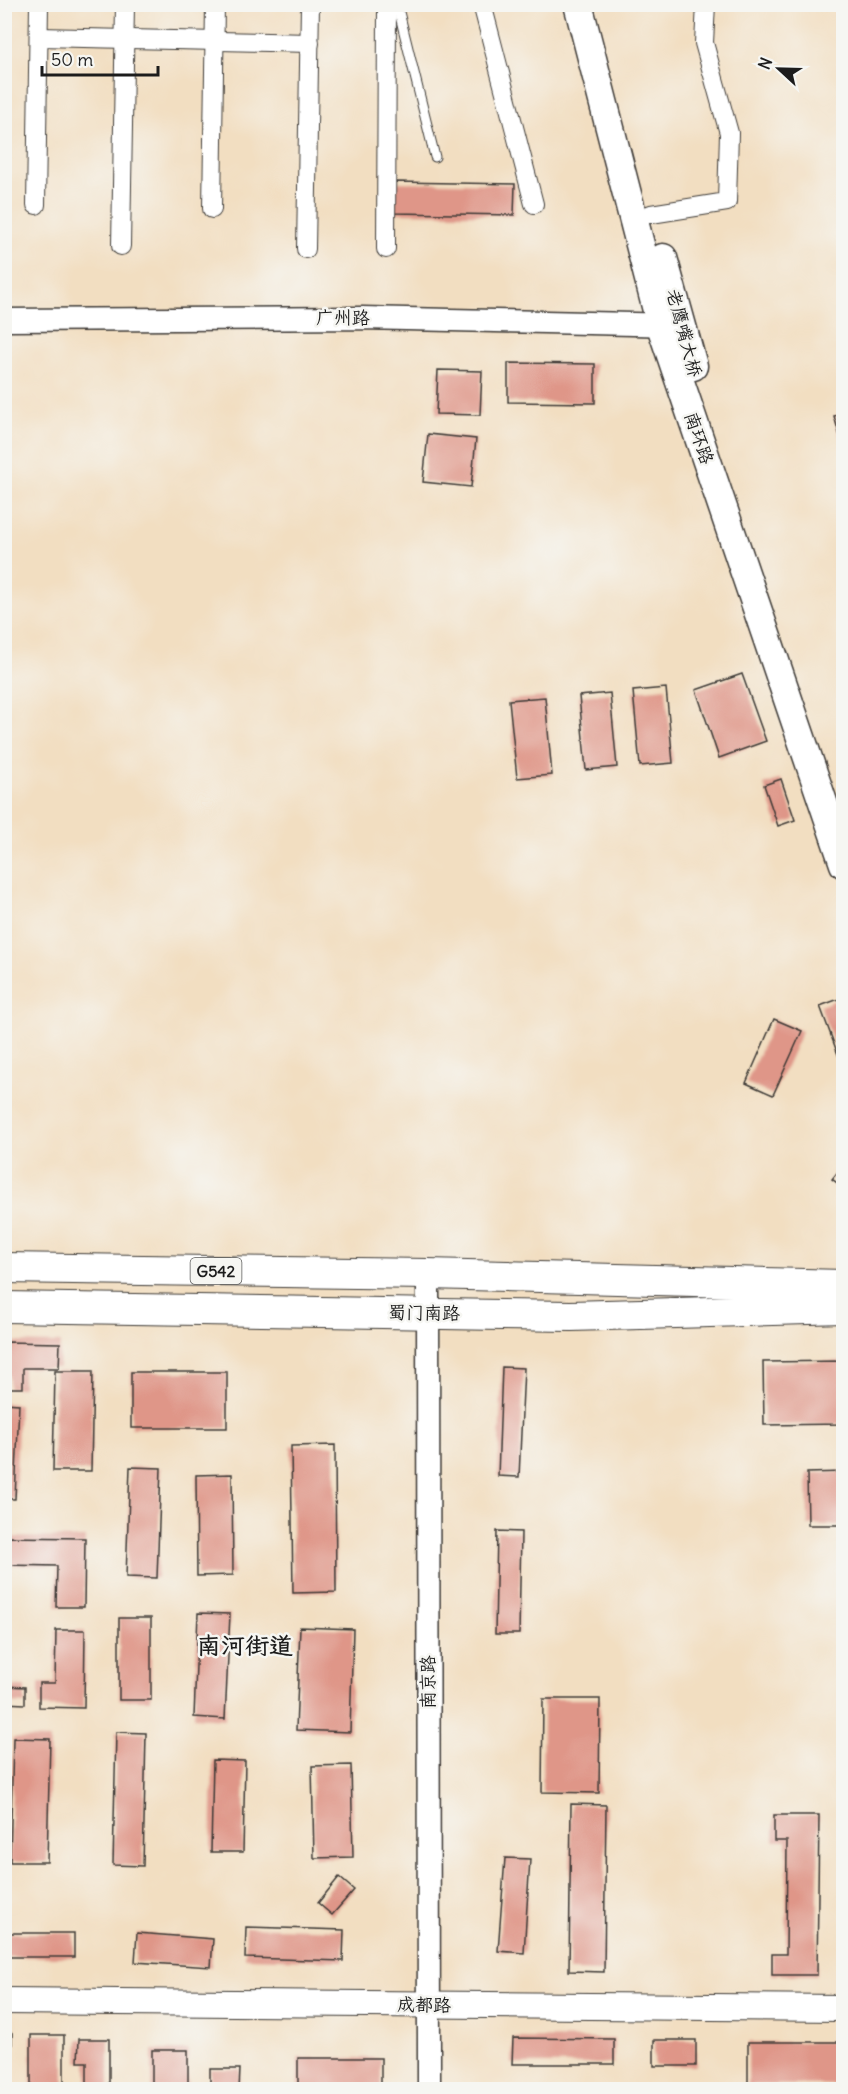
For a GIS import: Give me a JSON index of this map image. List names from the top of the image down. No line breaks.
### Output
{"streets":{"highway":["G542","蜀门南路"],"main road":["老鹰嘴大桥","南环路","成都路"],"street":["广州路","南京路"]},"crossings":[["广州路","老鹰嘴大桥"],["广州路","南环路"],["老鹰嘴大桥","南环路"],["G542","南京路"],["蜀门南路","南京路"],["南京路","成都路"]],"districts":["南河街道"],"scale_bar":"50 m","north":"left"}
